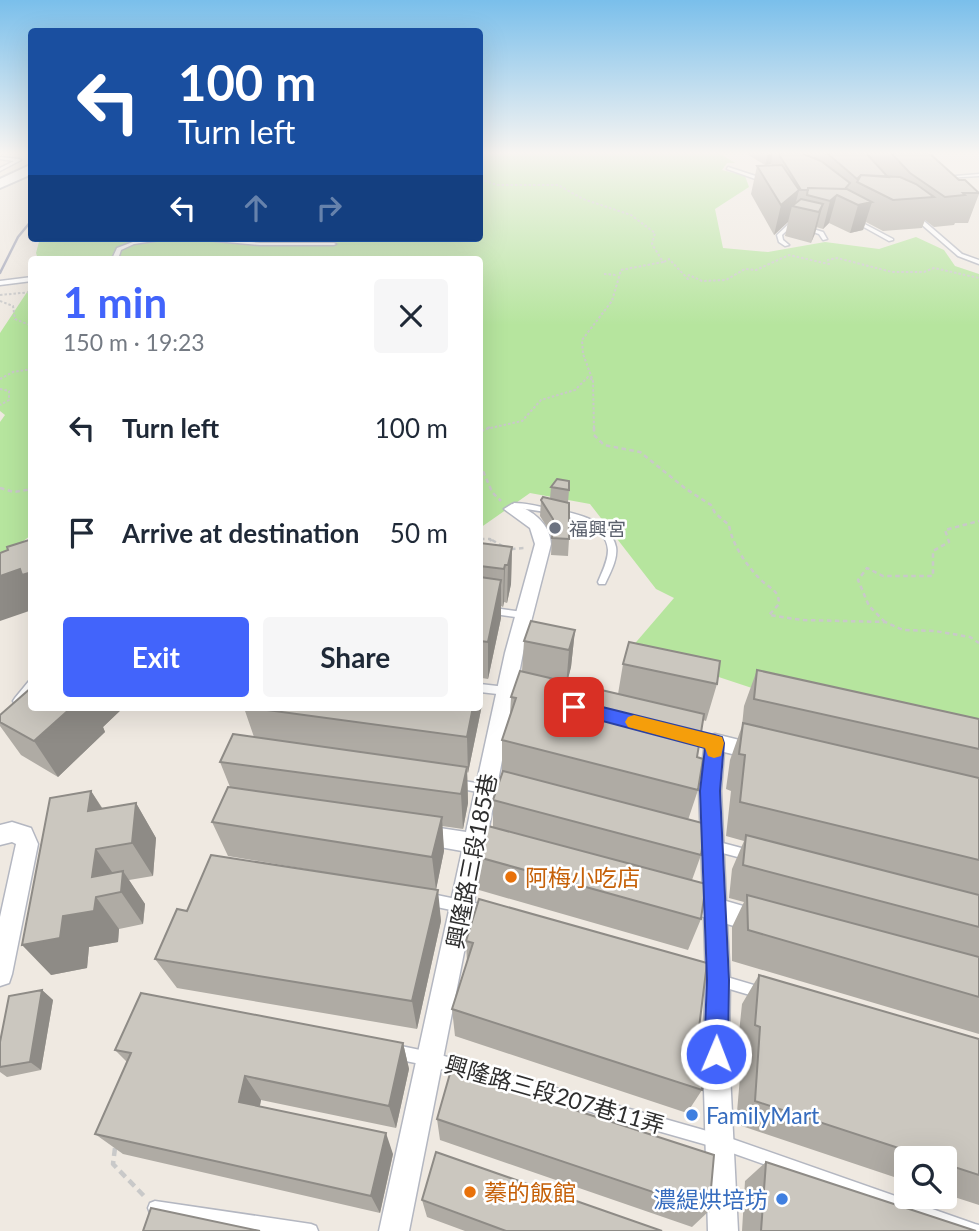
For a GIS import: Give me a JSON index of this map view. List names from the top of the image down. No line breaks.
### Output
{"streets":{"street":["興隆路三段185巷"],"lane":["興隆路三段207巷11弄"]},"crossings":[["興隆路三段185巷","興隆路三段207巷11弄"]],"places":["福興宮","阿梅小吃店","FamilyMart","蓁的飯館","濃緹烘培坊"],"page":{"turn":["100 m","Turn left"],"heading":["1 min","150 m · 19:23"],"list":[{"name":"Turn left","value":"100 m"},{"name":"Arrive at destination","value":"50 m"}],"buttons":["Exit","Share"]}}
